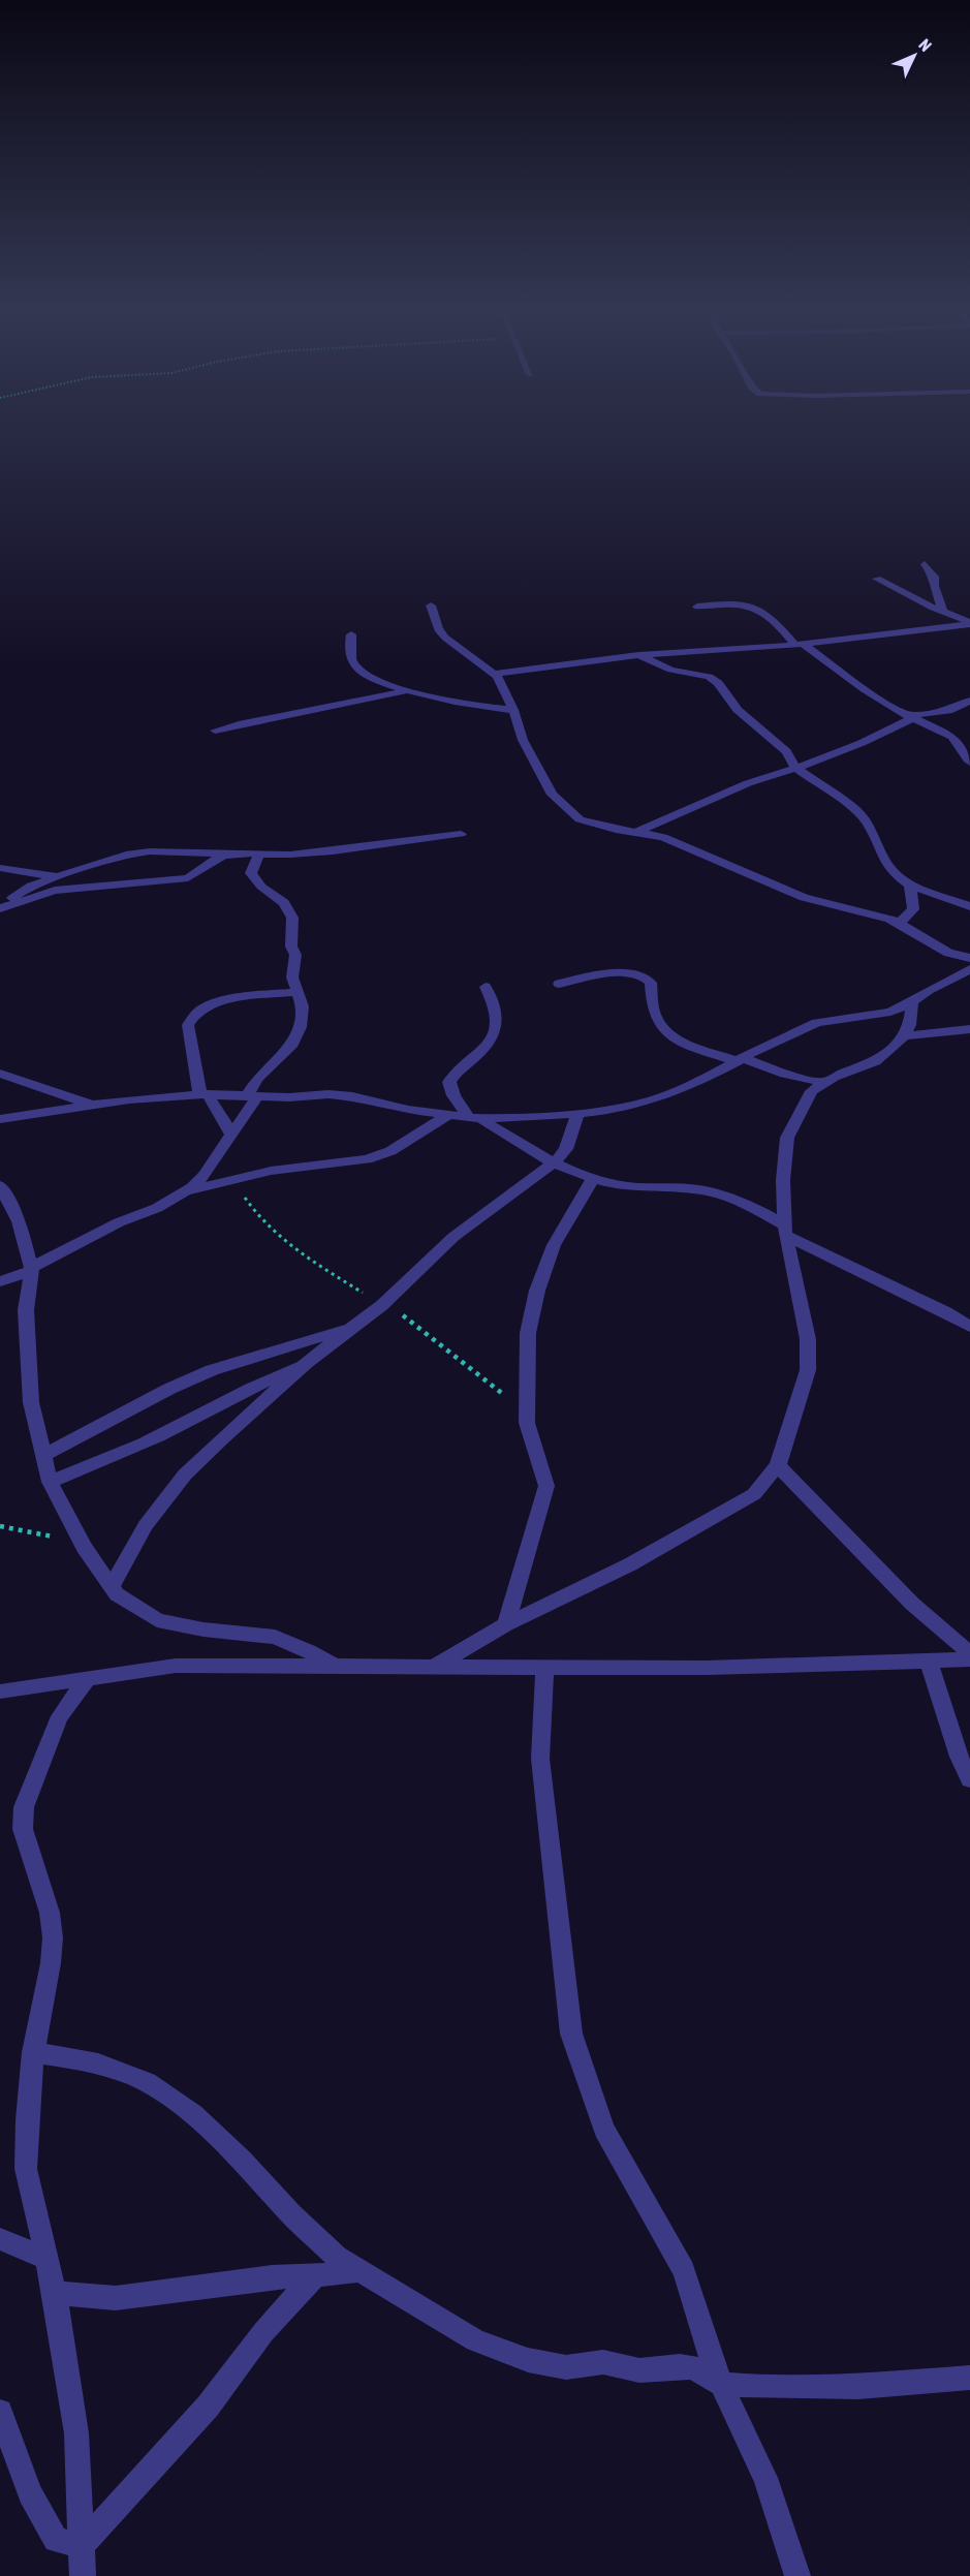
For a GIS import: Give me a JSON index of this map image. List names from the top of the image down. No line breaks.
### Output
{"north":"top right"}
